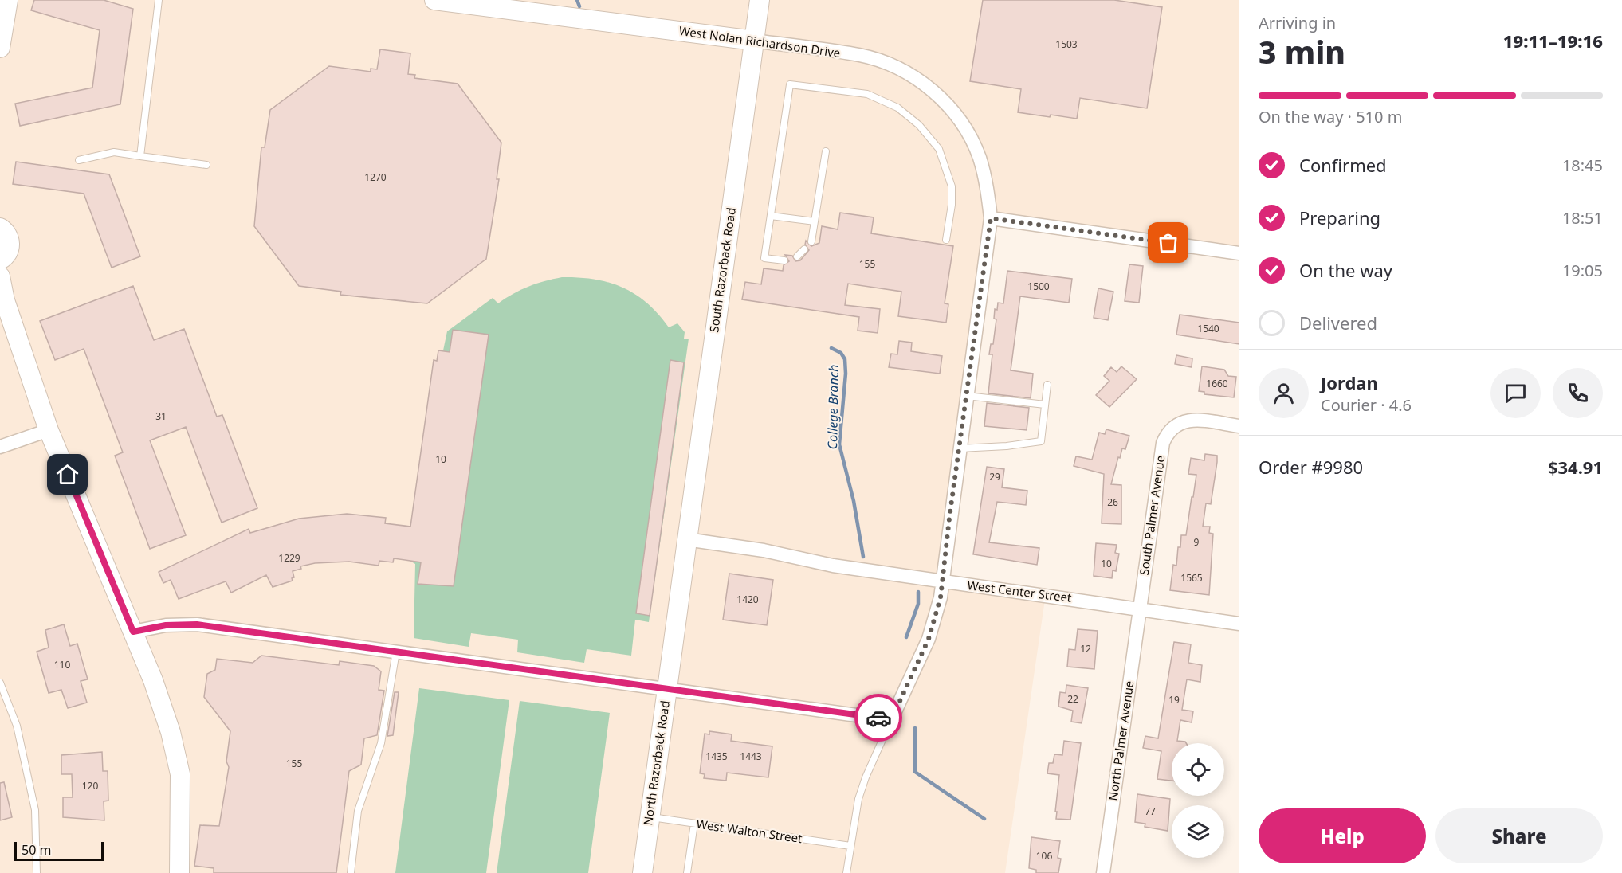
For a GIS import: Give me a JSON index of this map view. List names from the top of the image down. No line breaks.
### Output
{"streets":{"street":["West Nolan Richardson Drive","South Razorback Road","South Palmer Avenue","West Center Street","North Palmer Avenue","North Razorback Road"],"lane":["West Walton Street"]},"crossings":[["West Nolan Richardson Drive","South Razorback Road"],["West Nolan Richardson Drive","West Center Street"],["South Razorback Road","West Center Street"],["South Razorback Road","North Razorback Road"],["South Palmer Avenue","West Center Street"],["South Palmer Avenue","North Palmer Avenue"],["West Center Street","North Palmer Avenue"],["West Center Street","North Razorback Road"],["North Razorback Road","West Walton Street"]],"water":["College Branch"],"house_numbers":["1503","1270","155","1500","1540","1660","31","10","29","26","9","1229","10","1565","1420","12","110","22","19","1435","1443","155","120","77","106"],"scale_bar":"50 m","page":{"heading":["3 min","Arriving in","19:11–19:16"],"panel":["Jordan","Courier · 4.6","Order #9980","$34.91"],"bar":"On the way · 510 m","list":[["Confirmed","18:45"],["Preparing","18:51"],["On the way","19:05"],"Delivered"],"buttons":["Help","Share"],"scale":"50 m"}}
